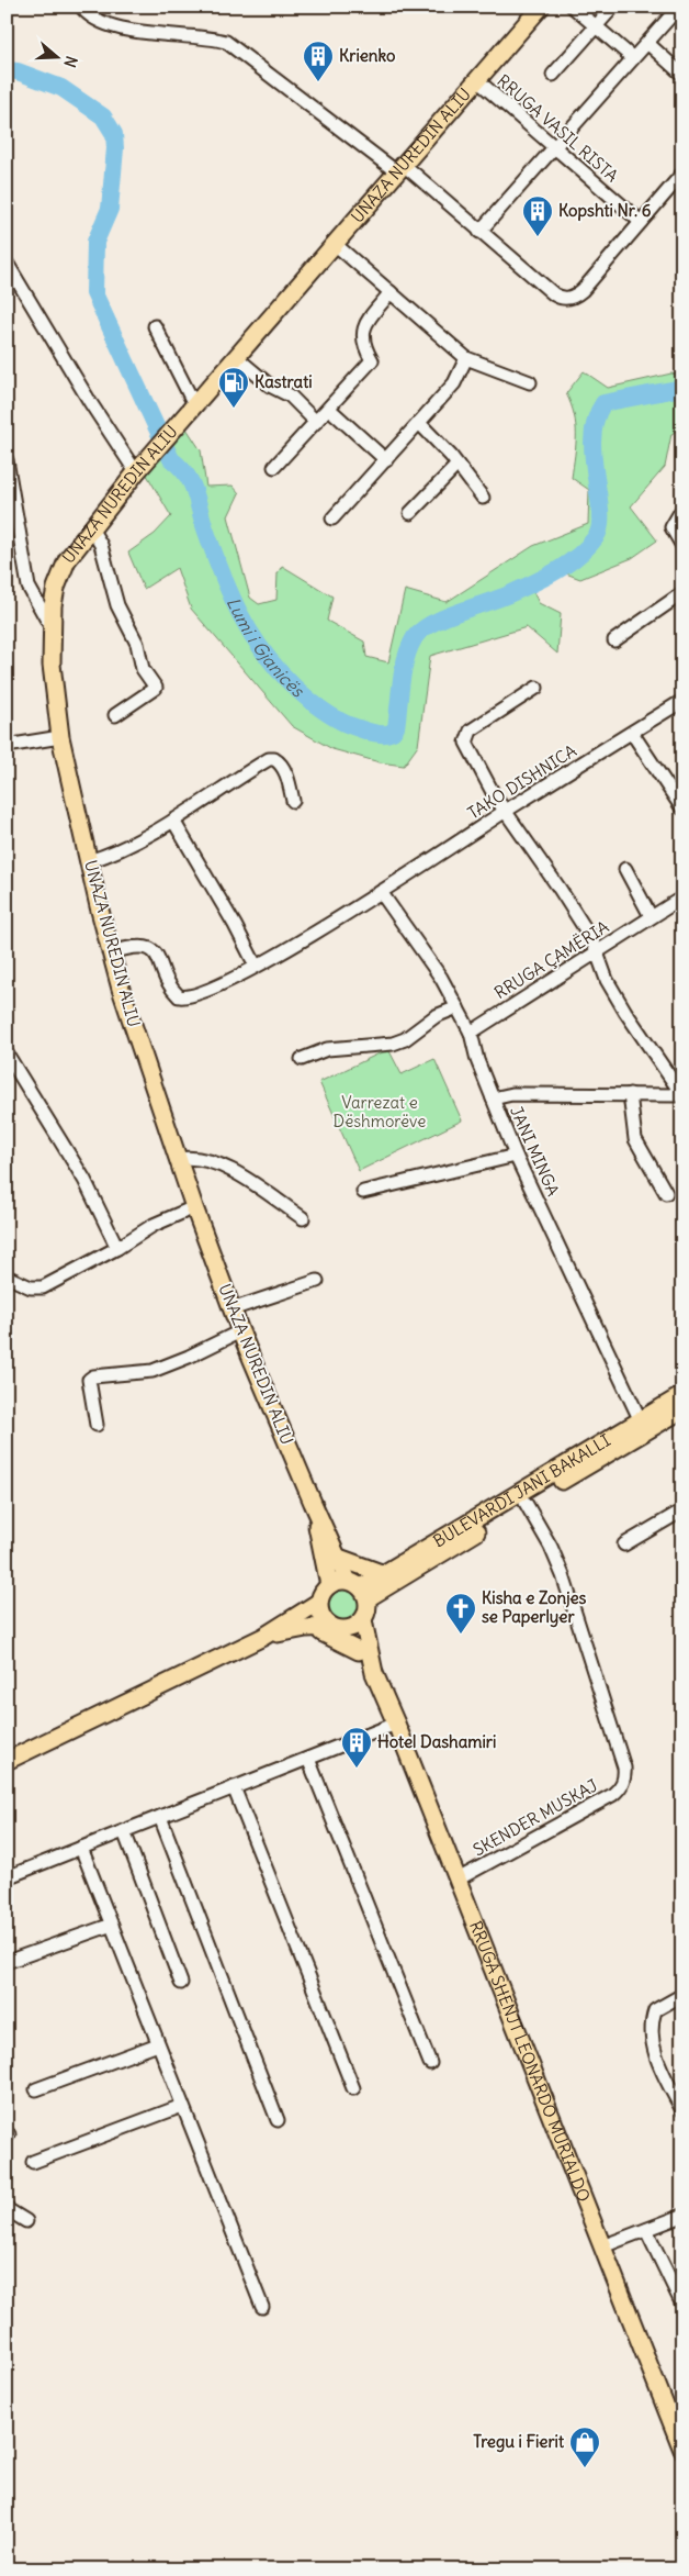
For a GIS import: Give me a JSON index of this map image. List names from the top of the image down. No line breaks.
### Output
{"streets":{"main road":["UNAZA NUREDIN ALIU","BULEVARDI JANI BAKALLI","RRUGA SHENJT LEONARDO MURIALDO"],"street":["RRUGA VASIL RISTA","TAKO DISHNICA","RRUGA ÇAMËRIA","JANI MINGA","SKENDER MUSKAJ"]},"crossings":[["RRUGA VASIL RISTA","UNAZA NUREDIN ALIU"],["UNAZA NUREDIN ALIU","TAKO DISHNICA"],["UNAZA NUREDIN ALIU","BULEVARDI JANI BAKALLI"],["UNAZA NUREDIN ALIU","RRUGA SHENJT LEONARDO MURIALDO"],["TAKO DISHNICA","JANI MINGA"],["RRUGA ÇAMËRIA","JANI MINGA"],["JANI MINGA","BULEVARDI JANI BAKALLI"],["BULEVARDI JANI BAKALLI","SKENDER MUSKAJ"],["BULEVARDI JANI BAKALLI","RRUGA SHENJT LEONARDO MURIALDO"],["SKENDER MUSKAJ","RRUGA SHENJT LEONARDO MURIALDO"]],"water":["Lumi i Gjanicës"],"parks":["Varrezat e Dëshmorëve"],"places":{"building":["Krienko","Kopshti Nr. 6","Hotel Dashamiri"],"fuel station":["Kastrati"],"church":["Kisha e Zonjes se Paperlyer"],"shop":["Tregu i Fierit"]},"north":"right"}
